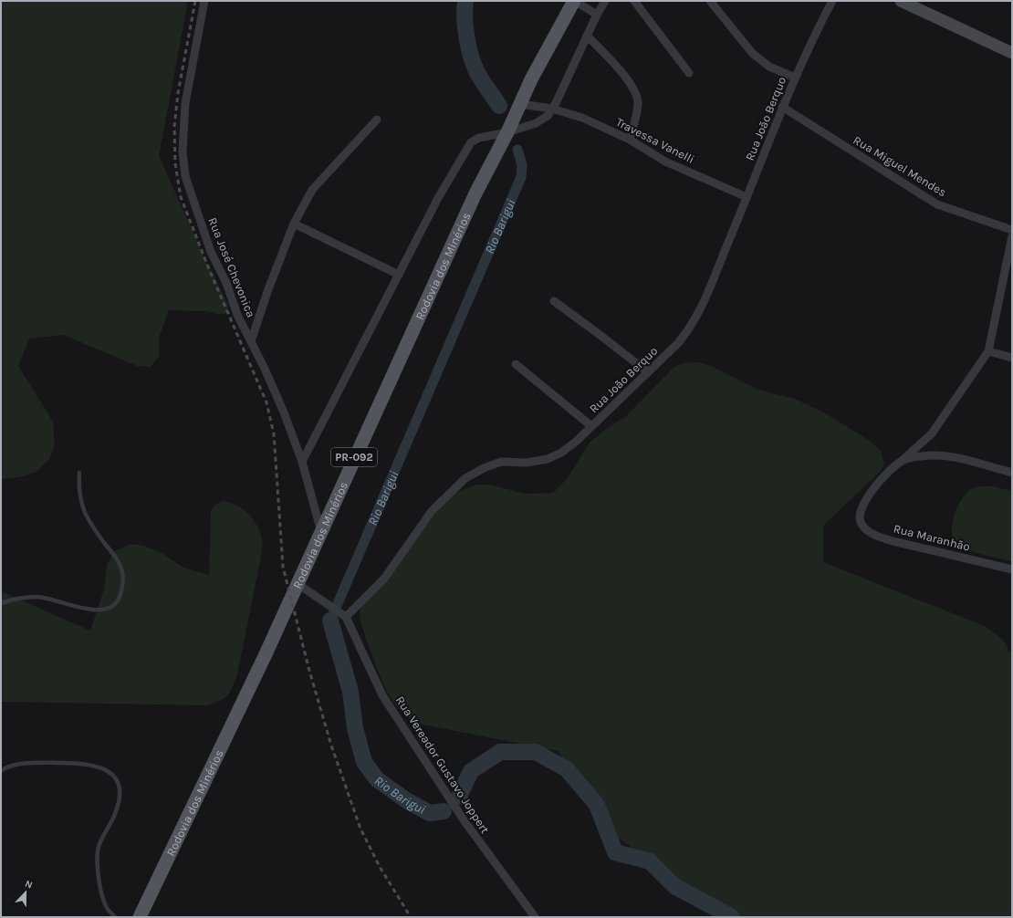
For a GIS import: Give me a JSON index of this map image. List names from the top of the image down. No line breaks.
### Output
{"streets":{"main road":["Rodovia dos Minérios","PR-092"],"street":["Rua João Berquo","Travessa Vanelli","Rua Miguel Mendes","Rua José Chevonica","Rua Maranhão","Rua Vereador Gustavo Joppert"]},"crossings":[["Rua João Berquo","Travessa Vanelli"],["Rua João Berquo","Rua Miguel Mendes"],["Rua João Berquo","Rua Vereador Gustavo Joppert"],["Travessa Vanelli","Rodovia dos Minérios"],["Rodovia dos Minérios","Rua José Chevonica"]],"water":["Rio Barigui"],"north":"top"}
